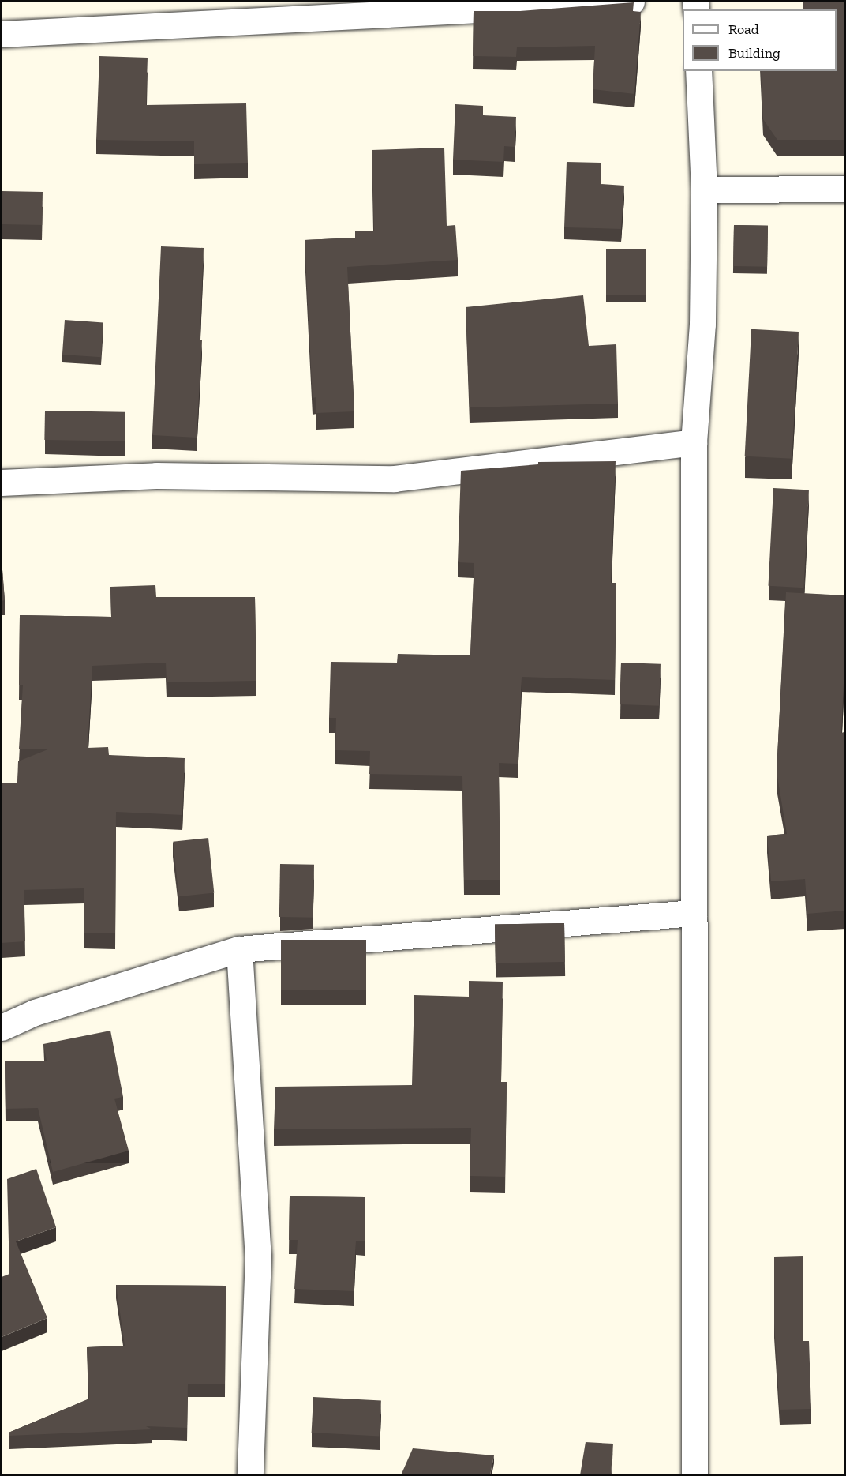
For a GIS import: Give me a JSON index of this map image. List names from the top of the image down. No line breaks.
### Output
{"legend":["Road","Building"]}
